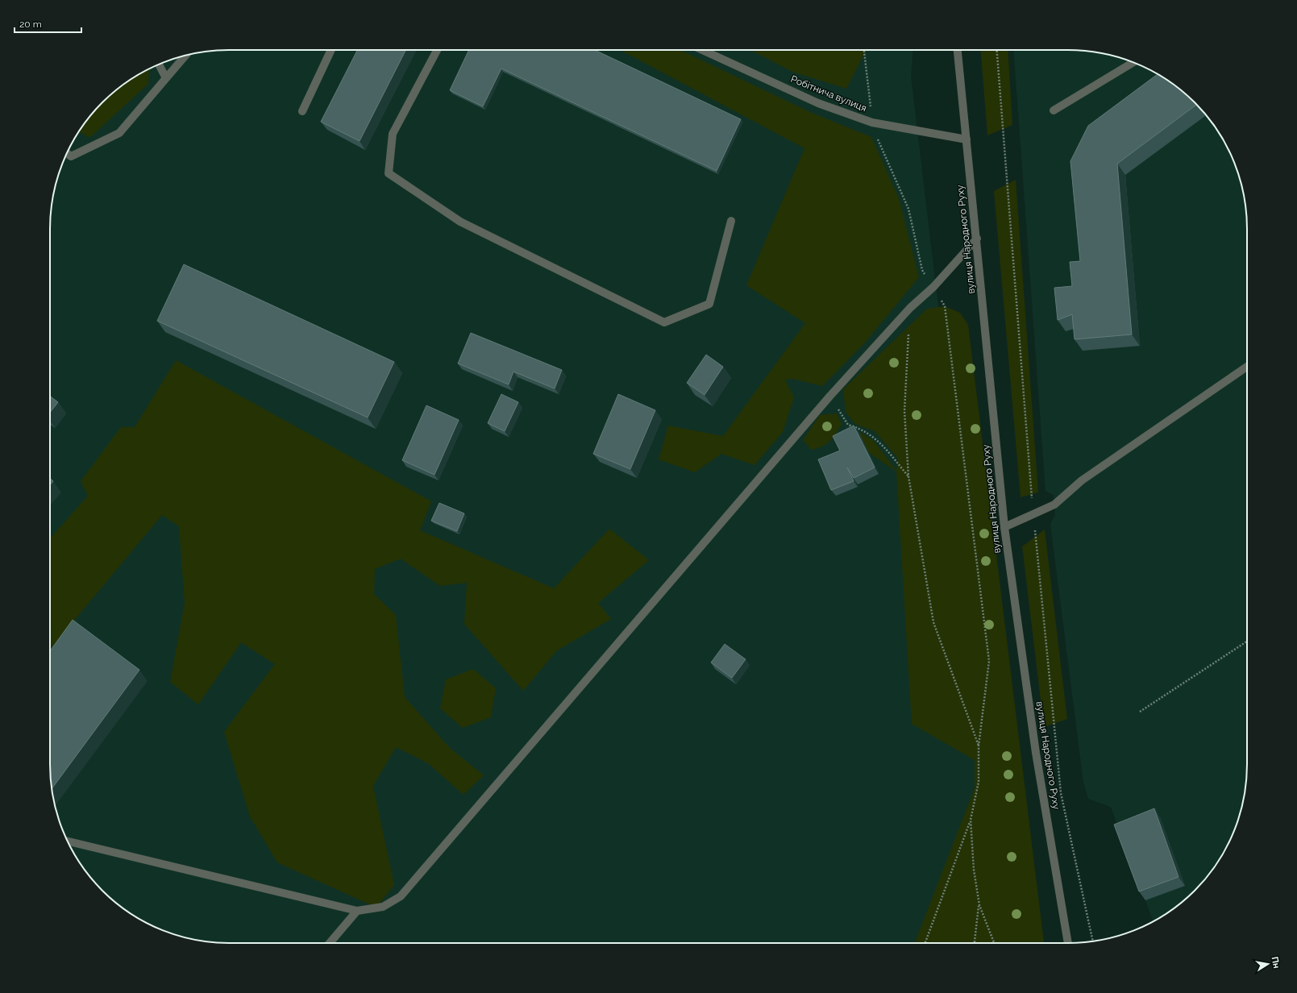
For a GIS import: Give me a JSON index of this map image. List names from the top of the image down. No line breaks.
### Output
{"streets":{"street":["Робітнича вулиця","вулиця Народного Руху"]},"crossings":[["Робітнича вулиця","вулиця Народного Руху"]],"scale_bar":"20 m","north":"right"}
